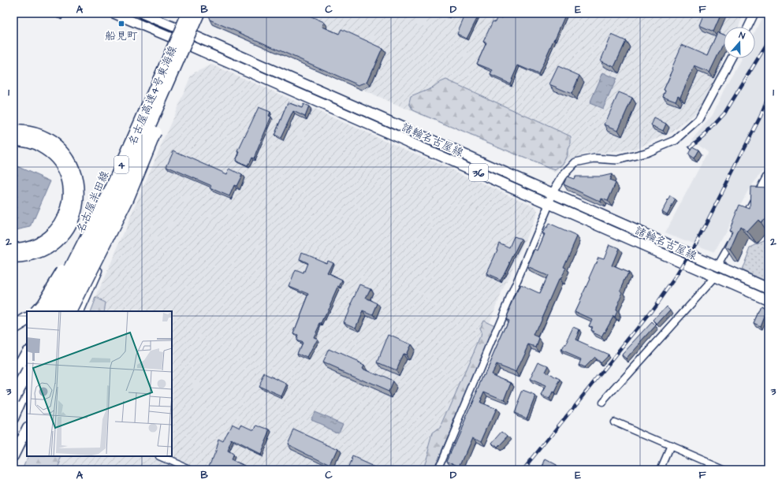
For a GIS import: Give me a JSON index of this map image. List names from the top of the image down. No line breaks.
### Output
{"streets":{"highway":["名古屋高速4号東海線","4"],"main road":["諸輪名古屋線","36","名古屋半田線"]},"crossings":[["名古屋高速4号東海線","諸輪名古屋線"],["諸輪名古屋線","名古屋半田線"]],"places":{"transit":["船見町"]},"north":"top","grid":{"columns":["A","B","C","D","E","F"],"rows":["1","2","3"]}}
